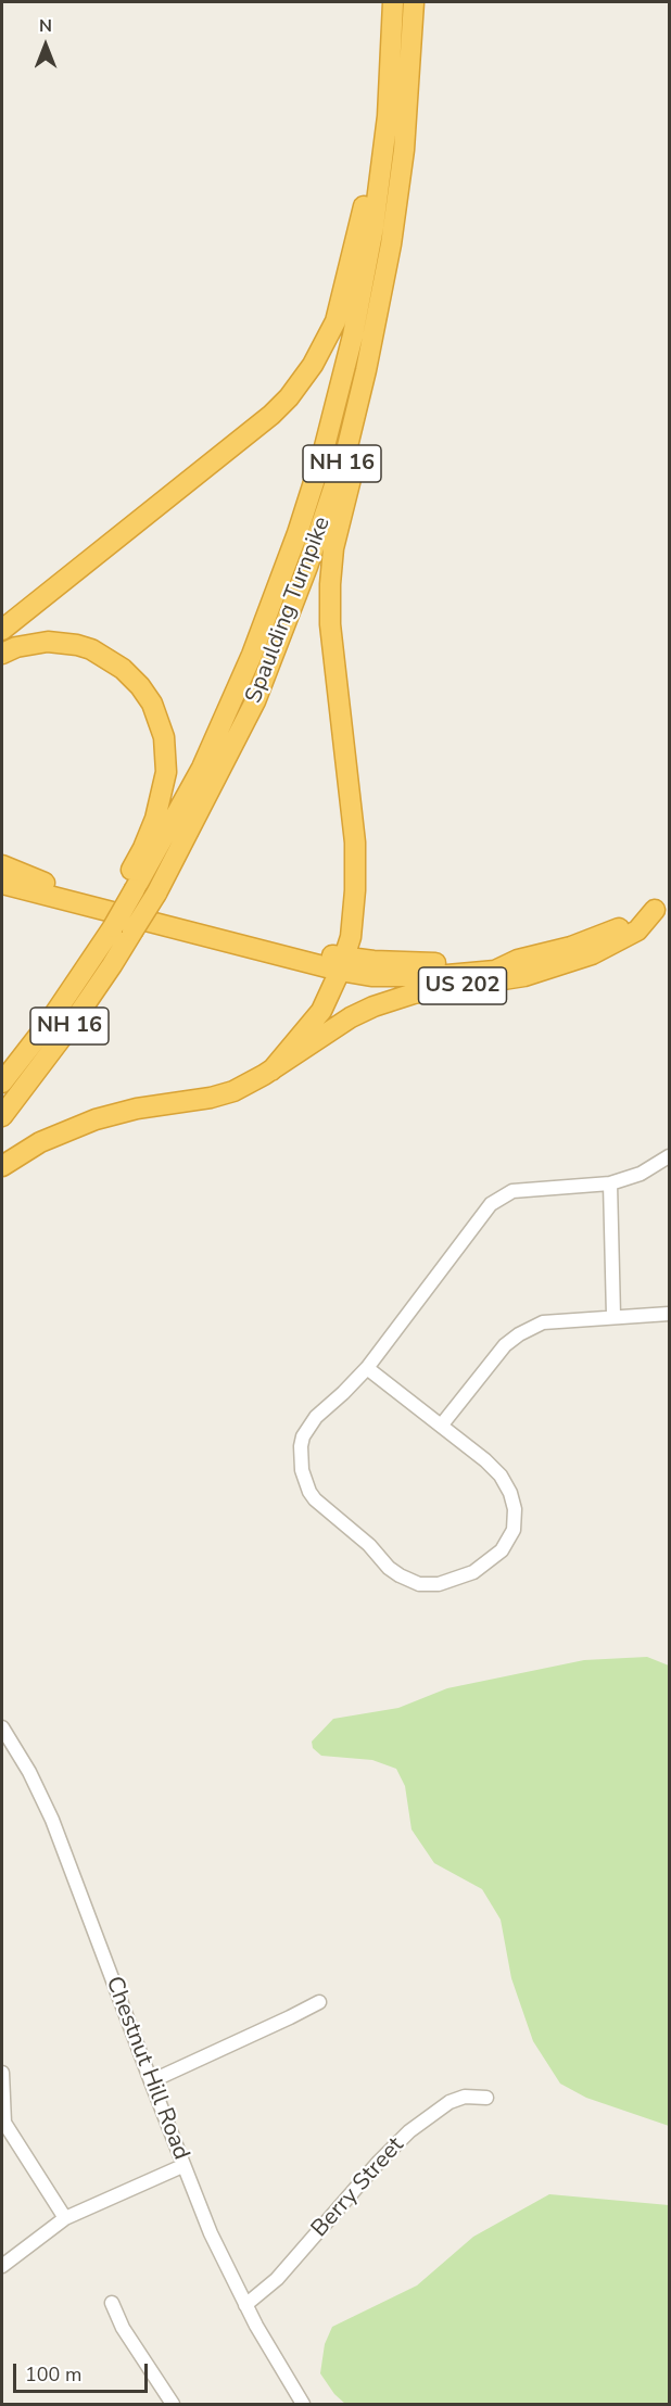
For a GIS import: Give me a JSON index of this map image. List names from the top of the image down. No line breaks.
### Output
{"streets":{"highway":["NH 16","Spaulding Turnpike","US 202"],"street":["Chestnut Hill Road","Berry Street"]},"crossings":[["Chestnut Hill Road","Berry Street"]],"scale_bar":"100 m","north":"top"}
